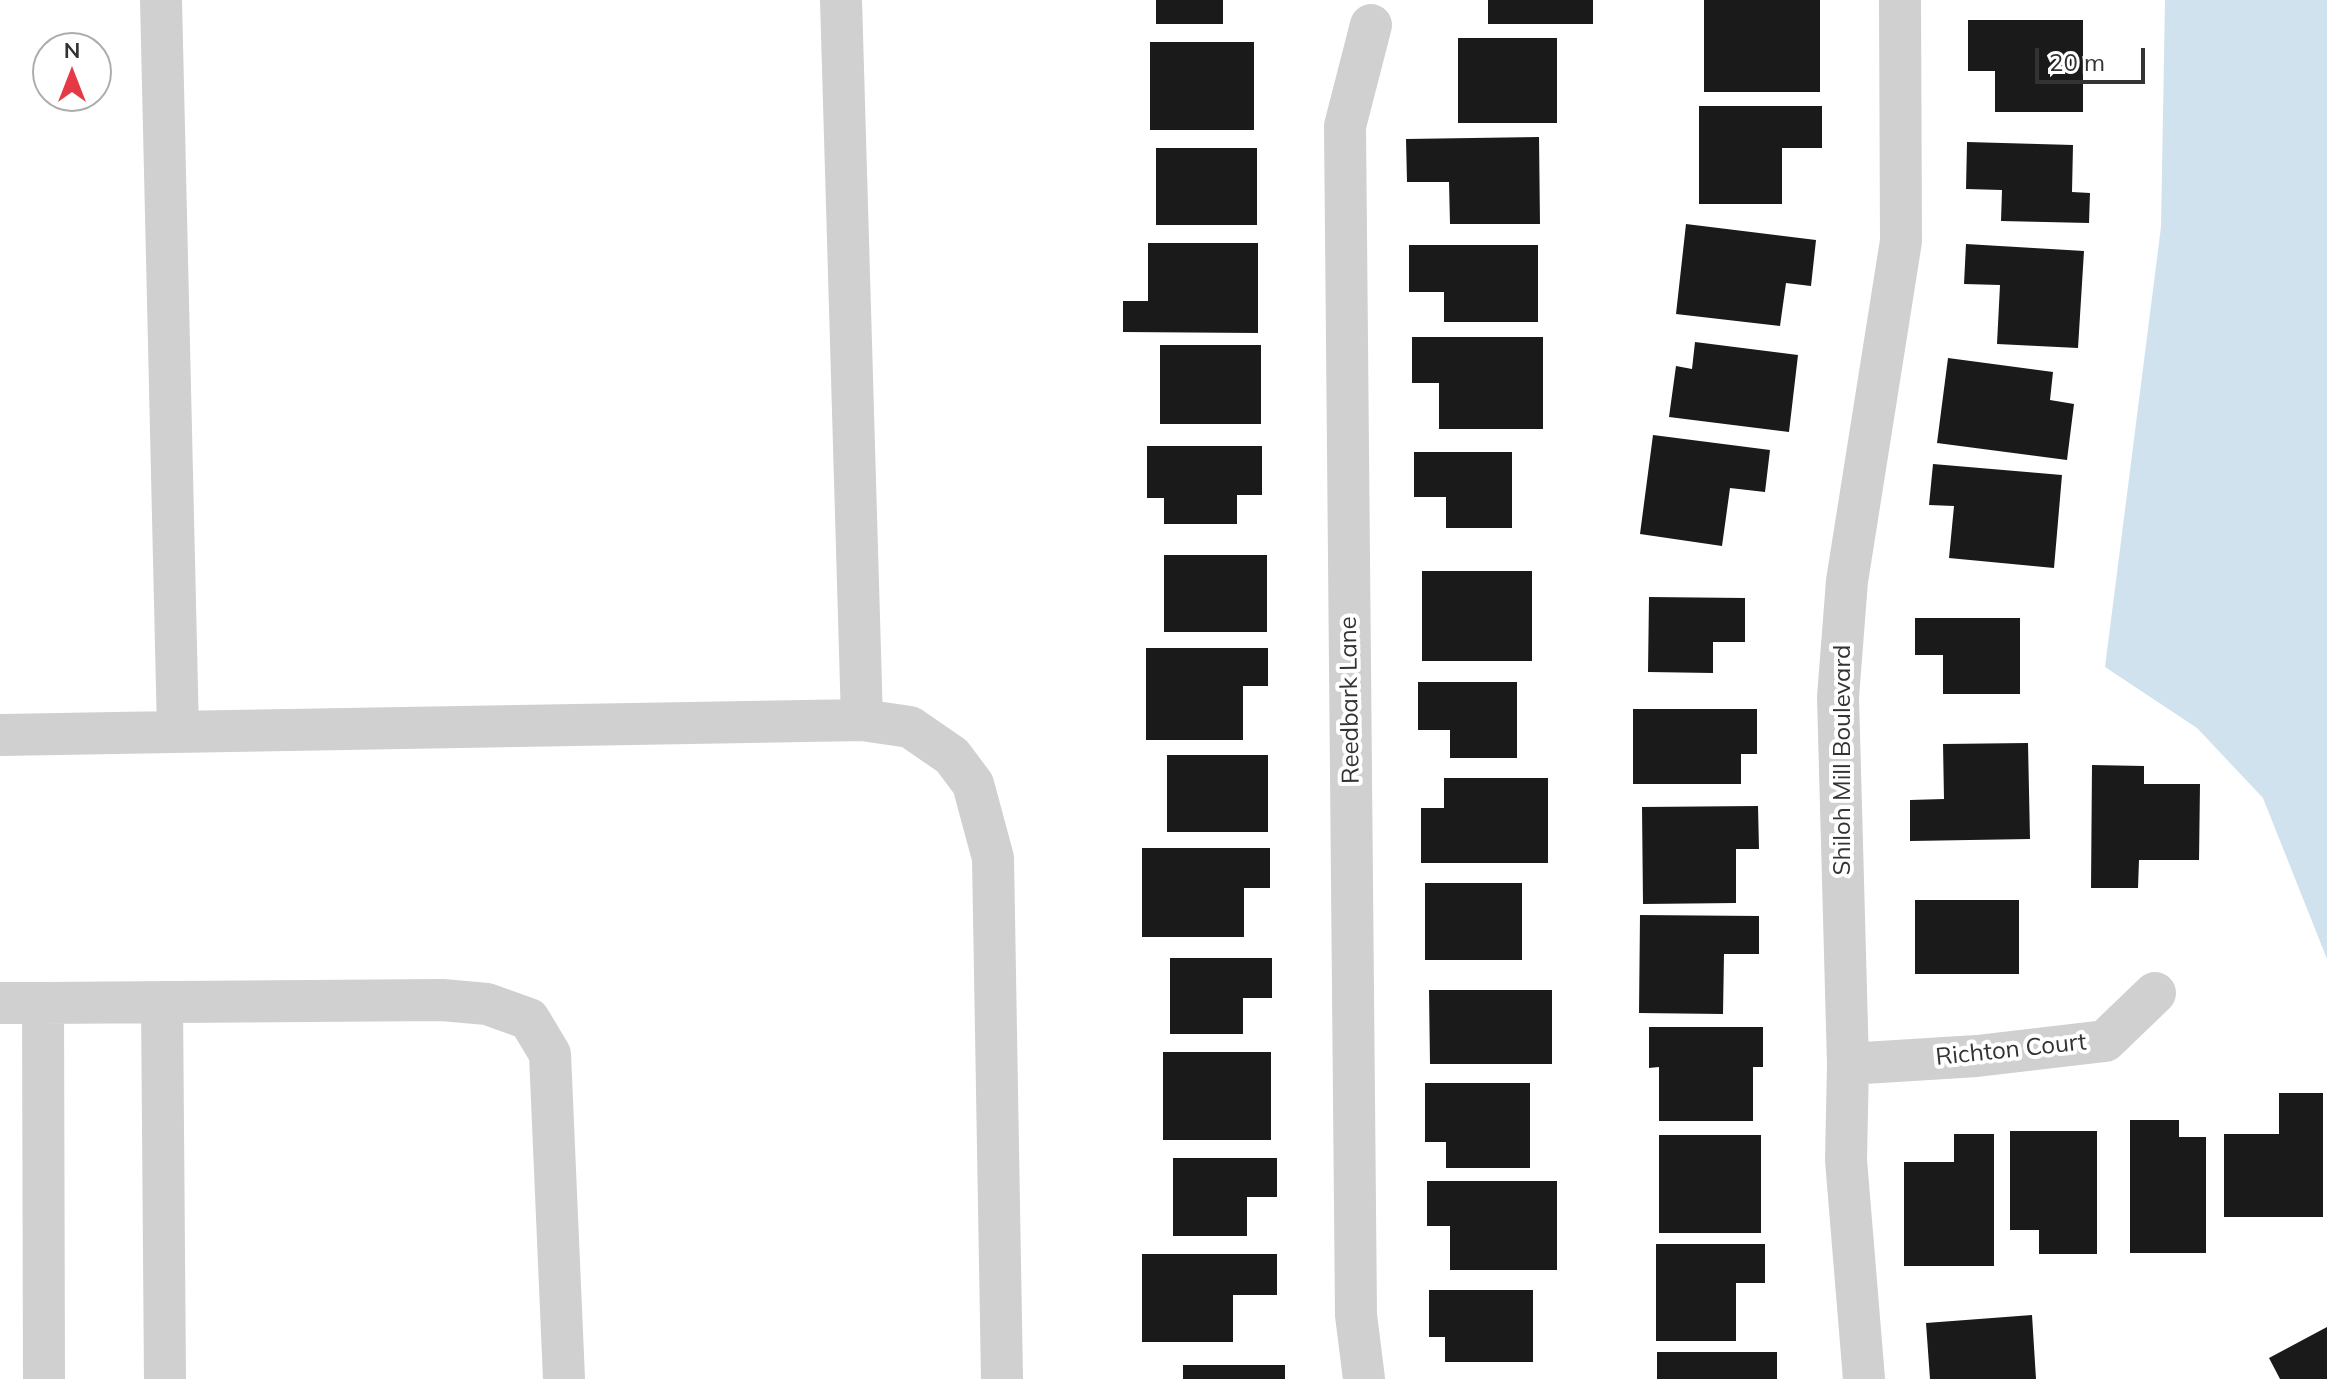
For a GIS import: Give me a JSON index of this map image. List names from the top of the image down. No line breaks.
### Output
{"streets":{"street":["Reedbark Lane","Shiloh Mill Boulevard","Richton Court"]},"crossings":[["Shiloh Mill Boulevard","Richton Court"]],"scale_bar":"20 m","north":"top"}
